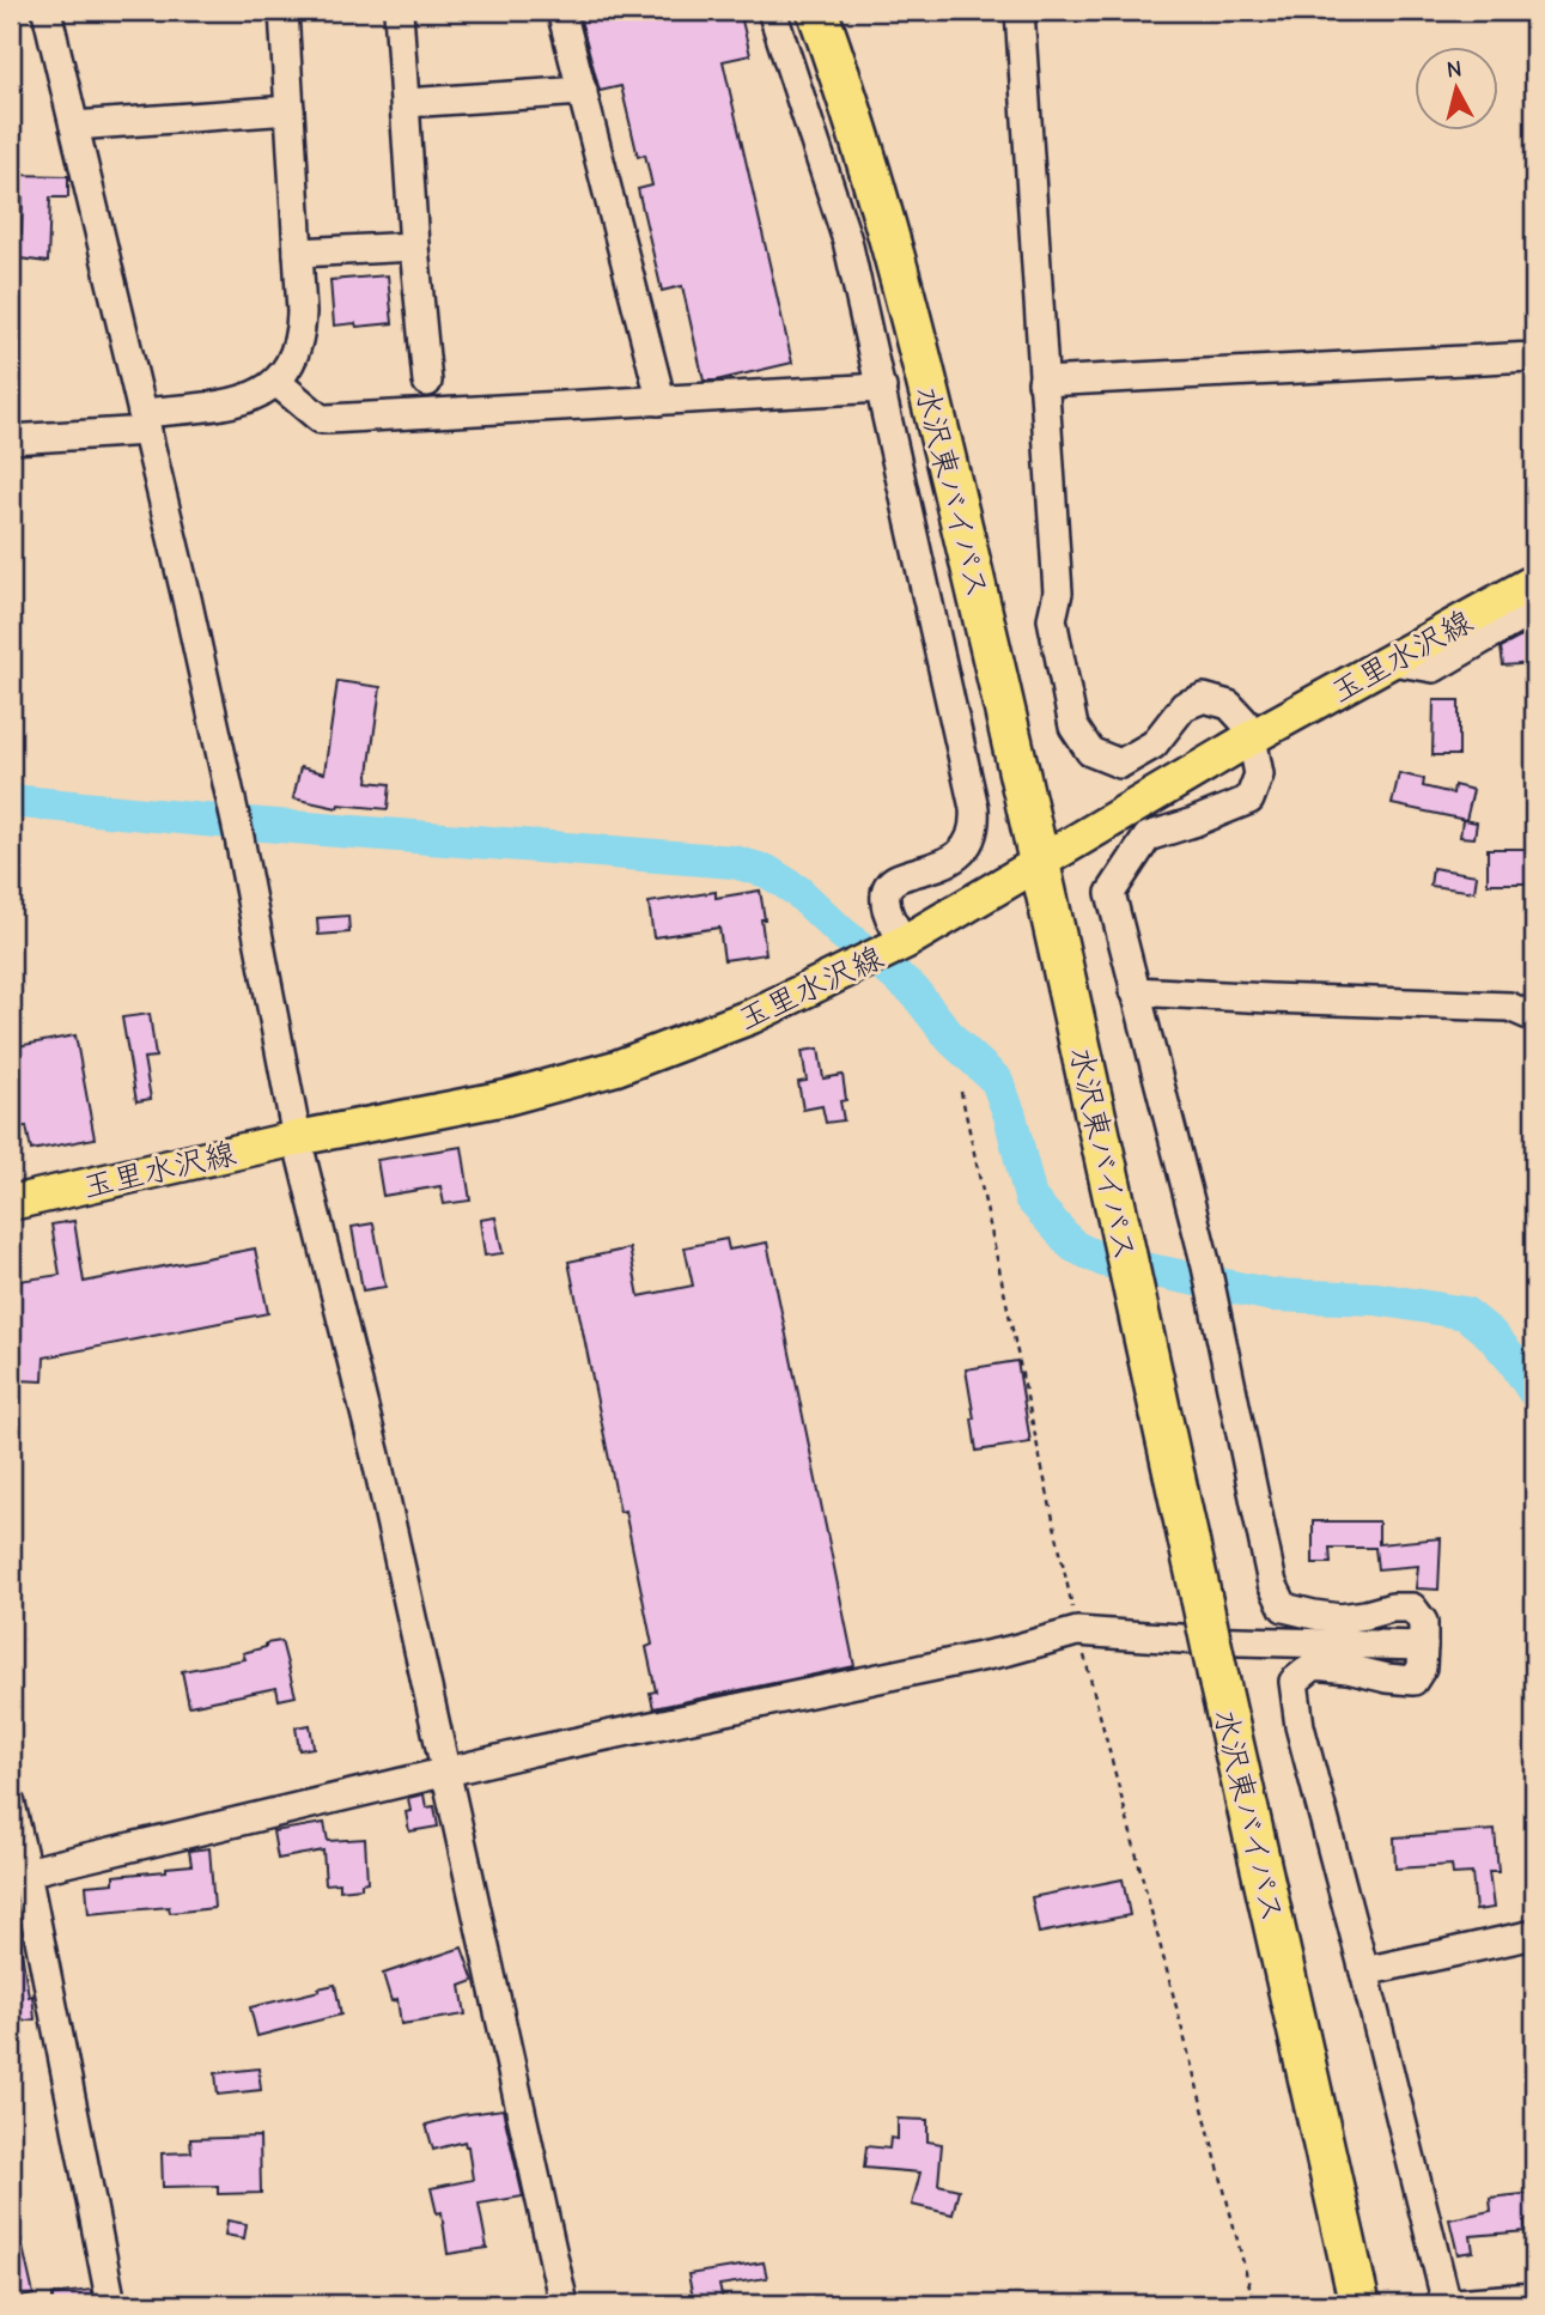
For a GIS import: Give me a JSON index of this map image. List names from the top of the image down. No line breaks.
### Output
{"streets":{"highway":["水沢東バイパス"],"main road":["玉里水沢線"]},"crossings":[["水沢東バイパス","玉里水沢線"]],"north":"top"}
